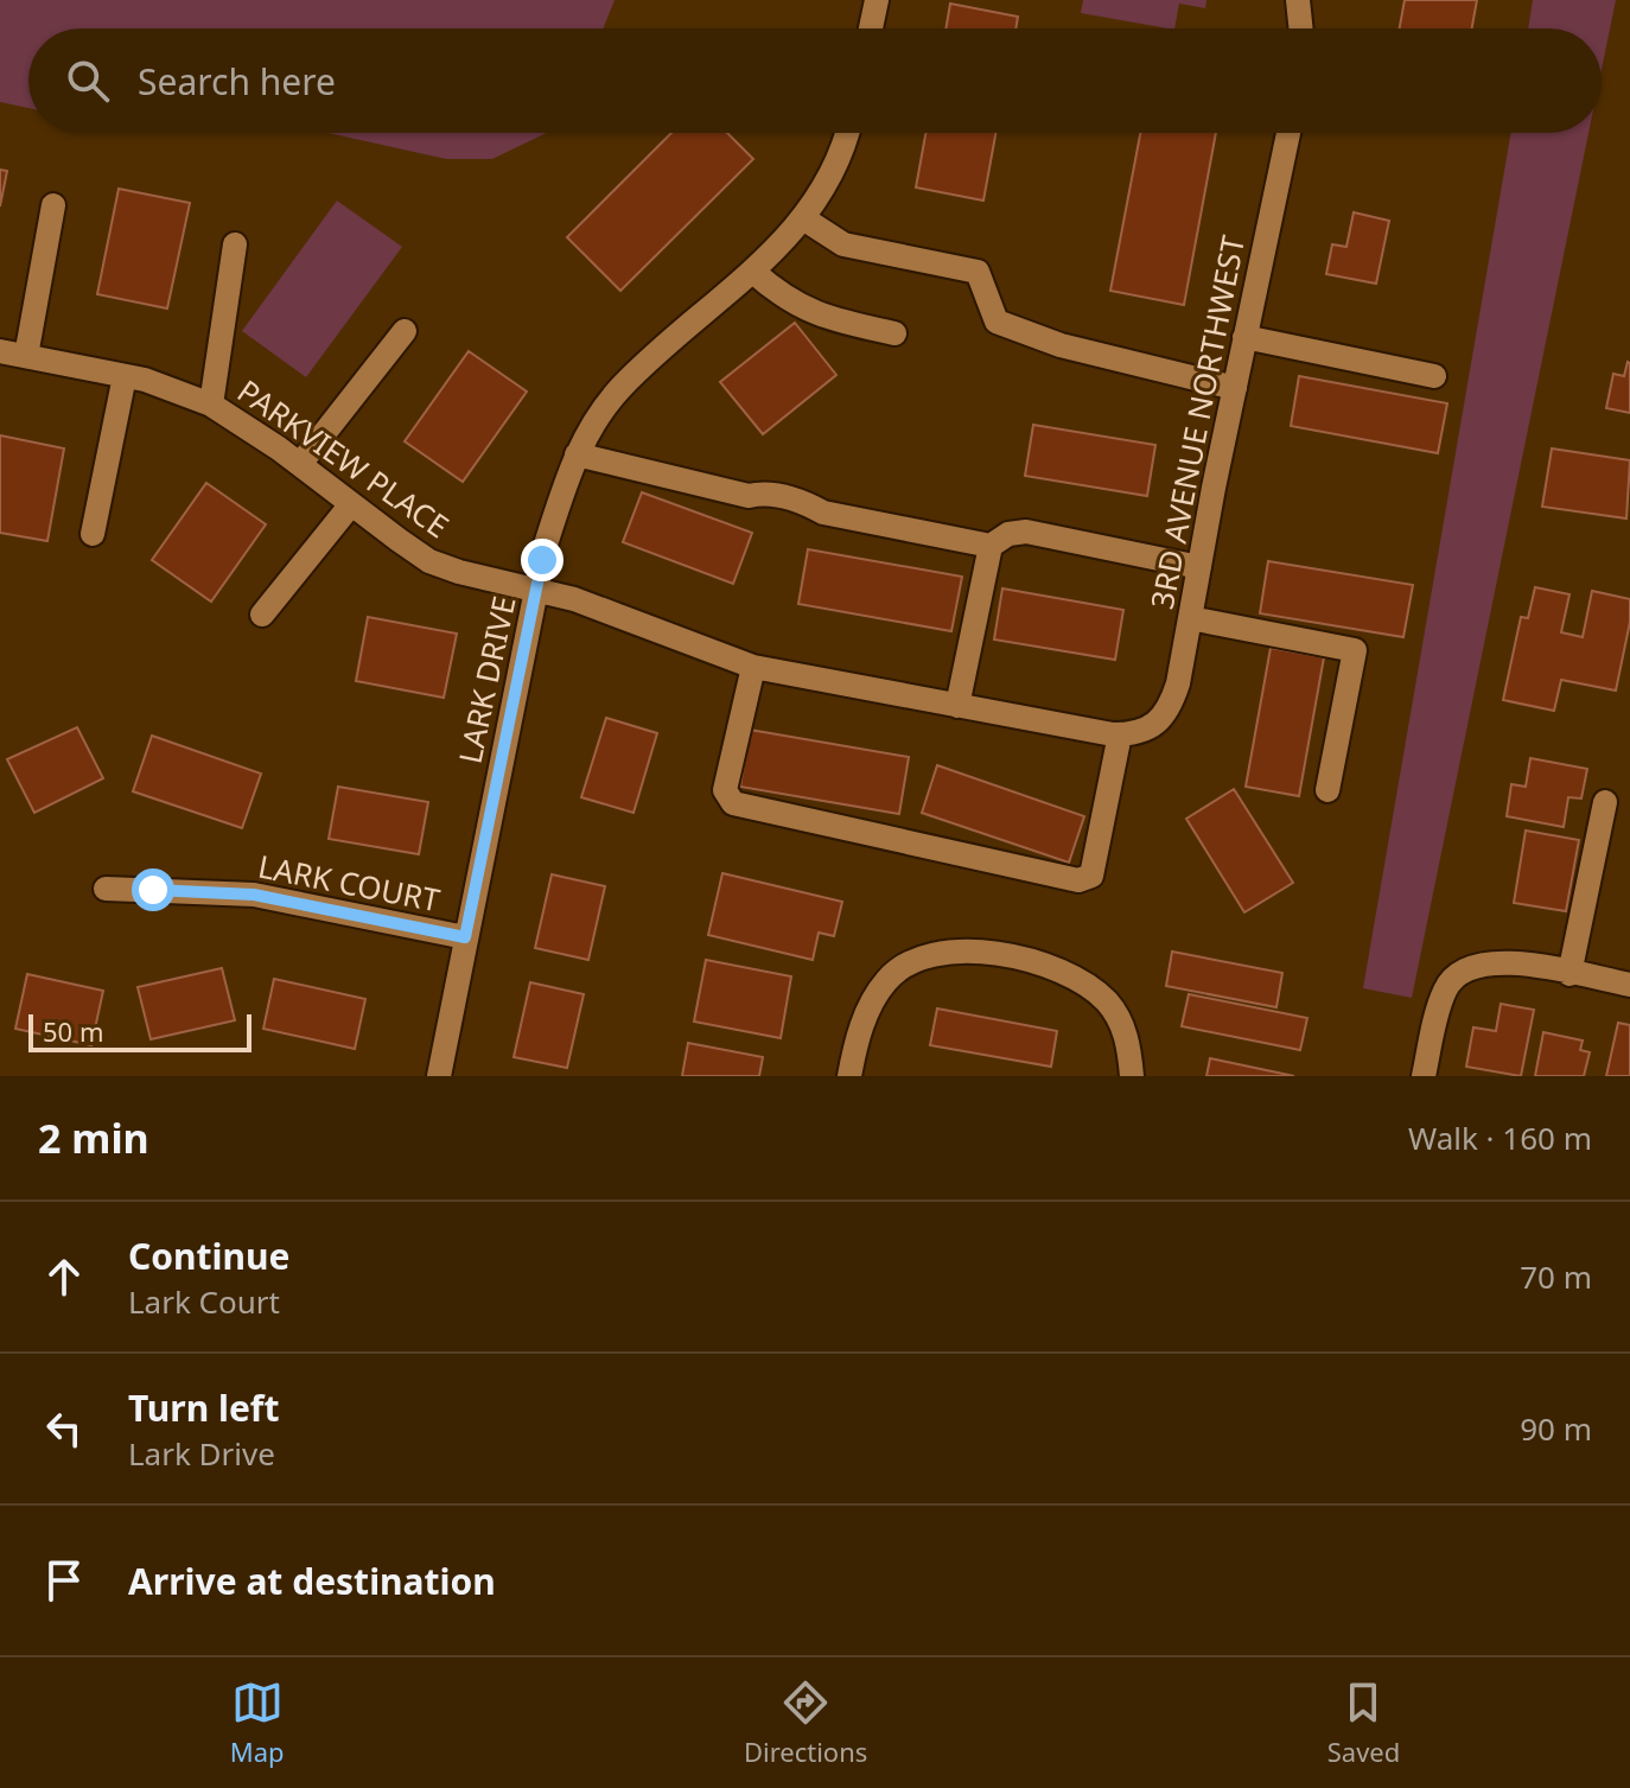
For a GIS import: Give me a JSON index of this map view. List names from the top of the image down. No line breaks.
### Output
{"streets":{"street":["3RD AVENUE NORTHWEST","PARKVIEW PLACE","LARK DRIVE","LARK COURT"]},"crossings":[["3RD AVENUE NORTHWEST","PARKVIEW PLACE"],["PARKVIEW PLACE","LARK DRIVE"],["LARK DRIVE","LARK COURT"]],"scale_bar":"50 m","page":{"search":"Search here","scale":"50 m","heading":["2 min","Walk · 160 m"],"list":[["Continue","Lark Court","70 m"],["Turn left","Lark Drive","90 m"],"Arrive at destination"],"nav":["Map","Directions","Saved"]}}
